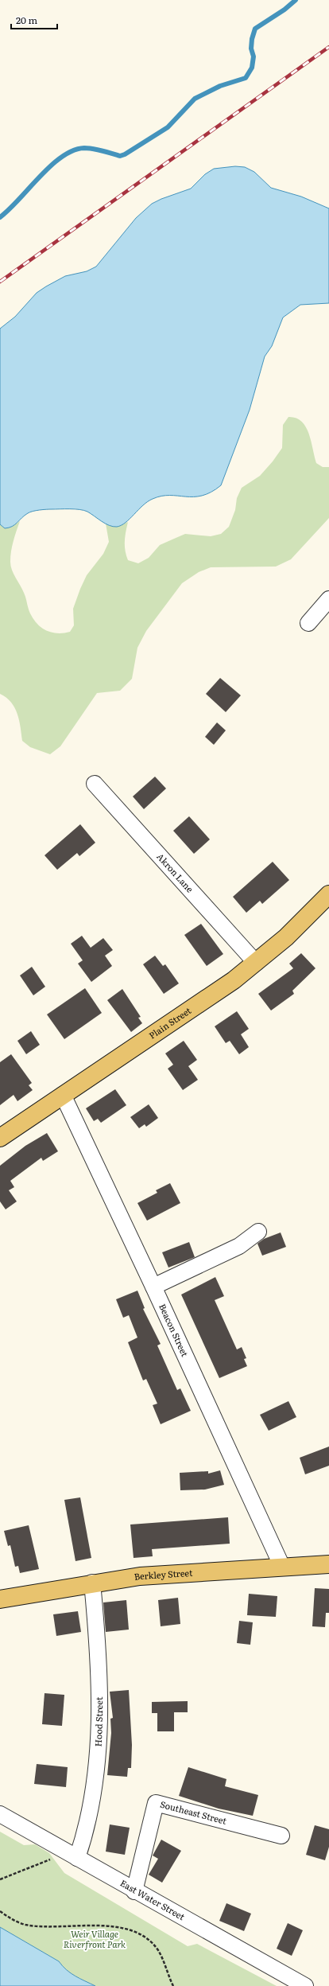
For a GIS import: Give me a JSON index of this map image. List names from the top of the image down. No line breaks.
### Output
{"streets":{"main road":["Plain Street","Berkley Street"],"street":["Akron Lane","Beacon Street","Hood Street","Southeast Street","East Water Street"]},"crossings":[["Akron Lane","Plain Street"],["Plain Street","Beacon Street"],["Beacon Street","Berkley Street"],["Berkley Street","Hood Street"],["Hood Street","East Water Street"],["Southeast Street","East Water Street"]],"parks":["Weir Village Riverfront Park"],"scale_bar":"20 m"}
